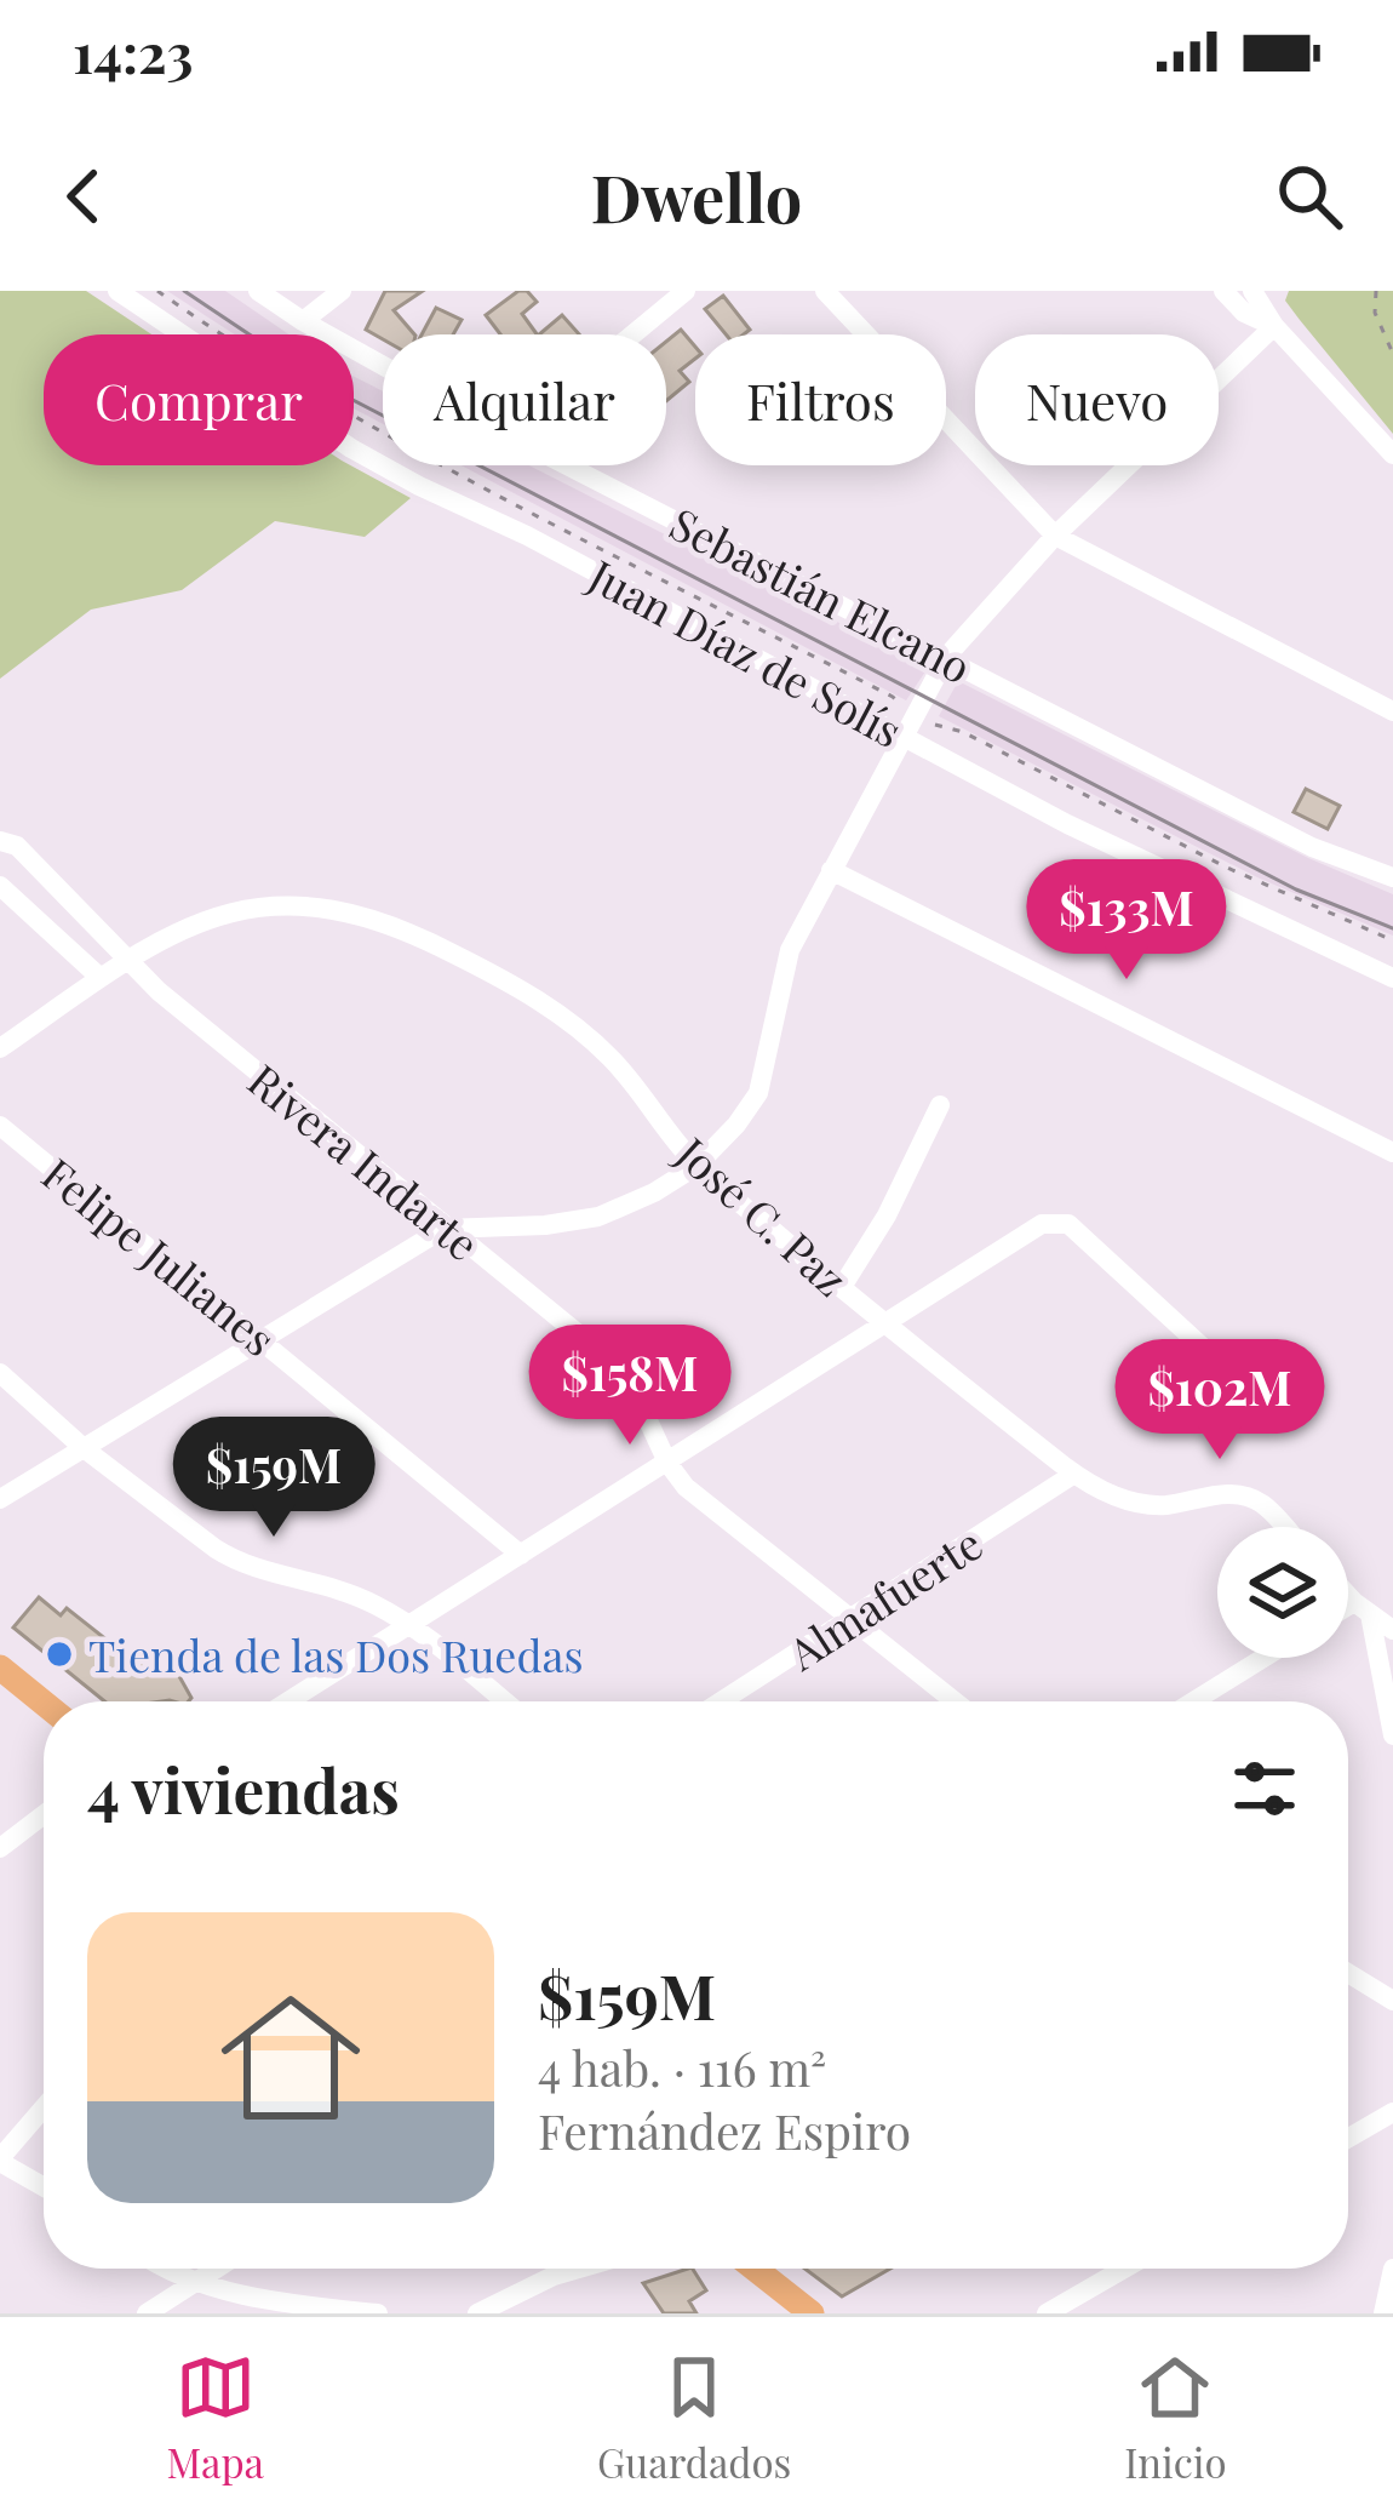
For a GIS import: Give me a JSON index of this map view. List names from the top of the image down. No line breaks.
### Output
{"streets":{"street":["Sebastián Elcano","Juan Díaz de Solís","Rivera Indarte","José C. Paz","Felipe Julianes","Almafuerte"]},"crossings":[["Rivera Indarte","José C. Paz"],["Rivera Indarte","Almafuerte"],["José C. Paz","Almafuerte"]],"places":["Tienda de las Dos Ruedas"],"page":{"status":"14:23","header":"Dwello","chip":["Comprar","Alquilar","Filtros","Nuevo"],"price":["$133M","$158M","$102M","$159M"],"heading":"4 viviendas","list":[{"name":"$159M","note":"4 hab. · 116 m² · Fernández Espiro"}],"tabs":["Mapa","Guardados","Inicio"]}}
